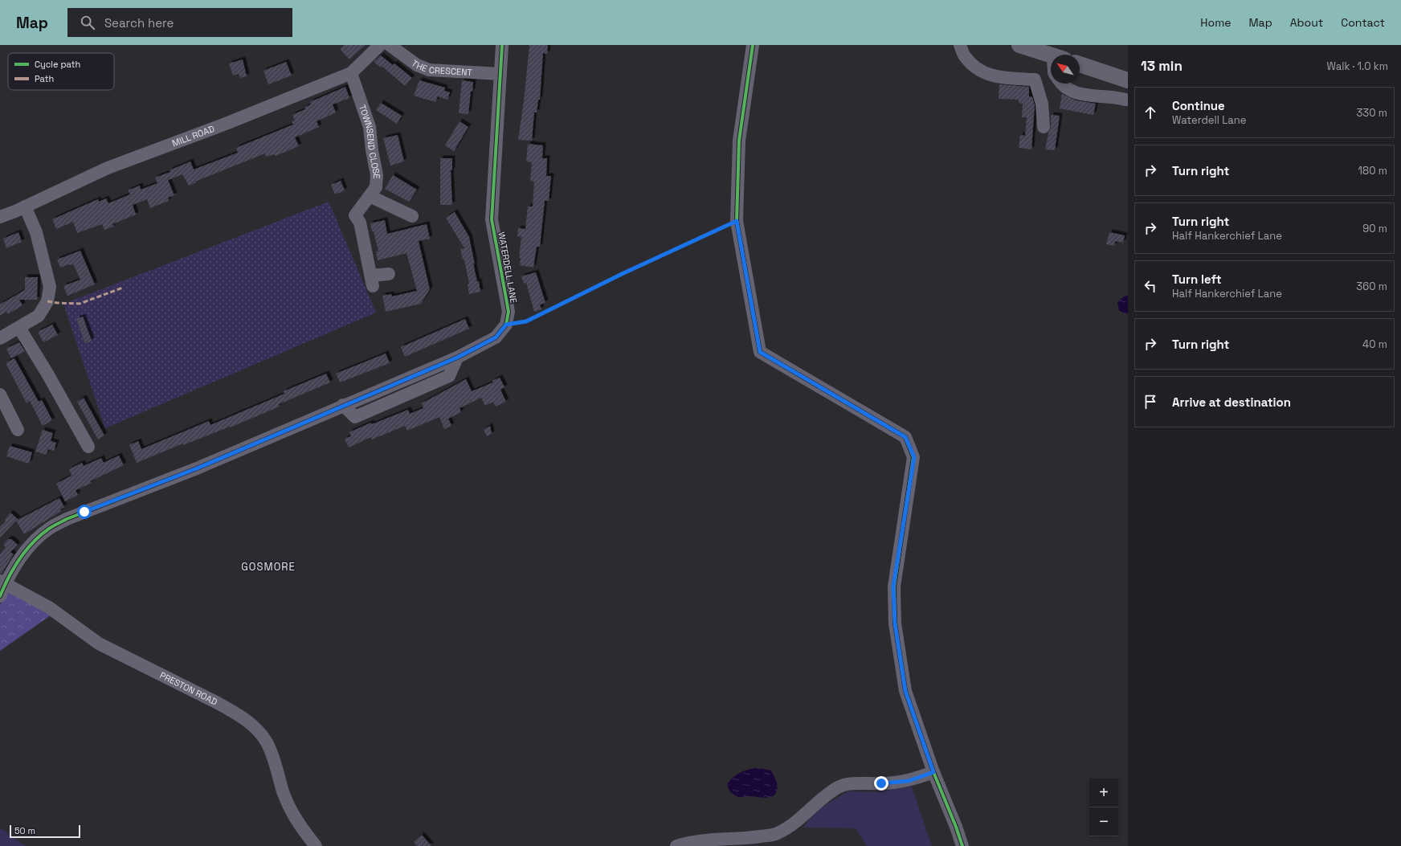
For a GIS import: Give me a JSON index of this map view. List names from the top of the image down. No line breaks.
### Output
{"streets":{"street":["THE CRESCENT","MILL ROAD","TOWNSEND CLOSE","WATERDELL LANE","PRESTON ROAD"]},"crossings":[["THE CRESCENT","WATERDELL LANE"],["MILL ROAD","TOWNSEND CLOSE"]],"districts":["GOSMORE"],"legend":["Cycle path","Path"],"scale_bar":"50 m","north":"top left","page":{"header":"Map","search":"Search here","nav":["Home","Map","About","Contact"],"heading":["13 min","Walk · 1.0 km"],"list":[["Continue","Waterdell Lane","330 m"],["Turn right","180 m"],["Turn right","Half Hankerchief Lane","90 m"],["Turn left","Half Hankerchief Lane","360 m"],["Turn right","40 m"],"Arrive at destination"],"map_buttons":["+","−"],"scale":"50 m"}}
